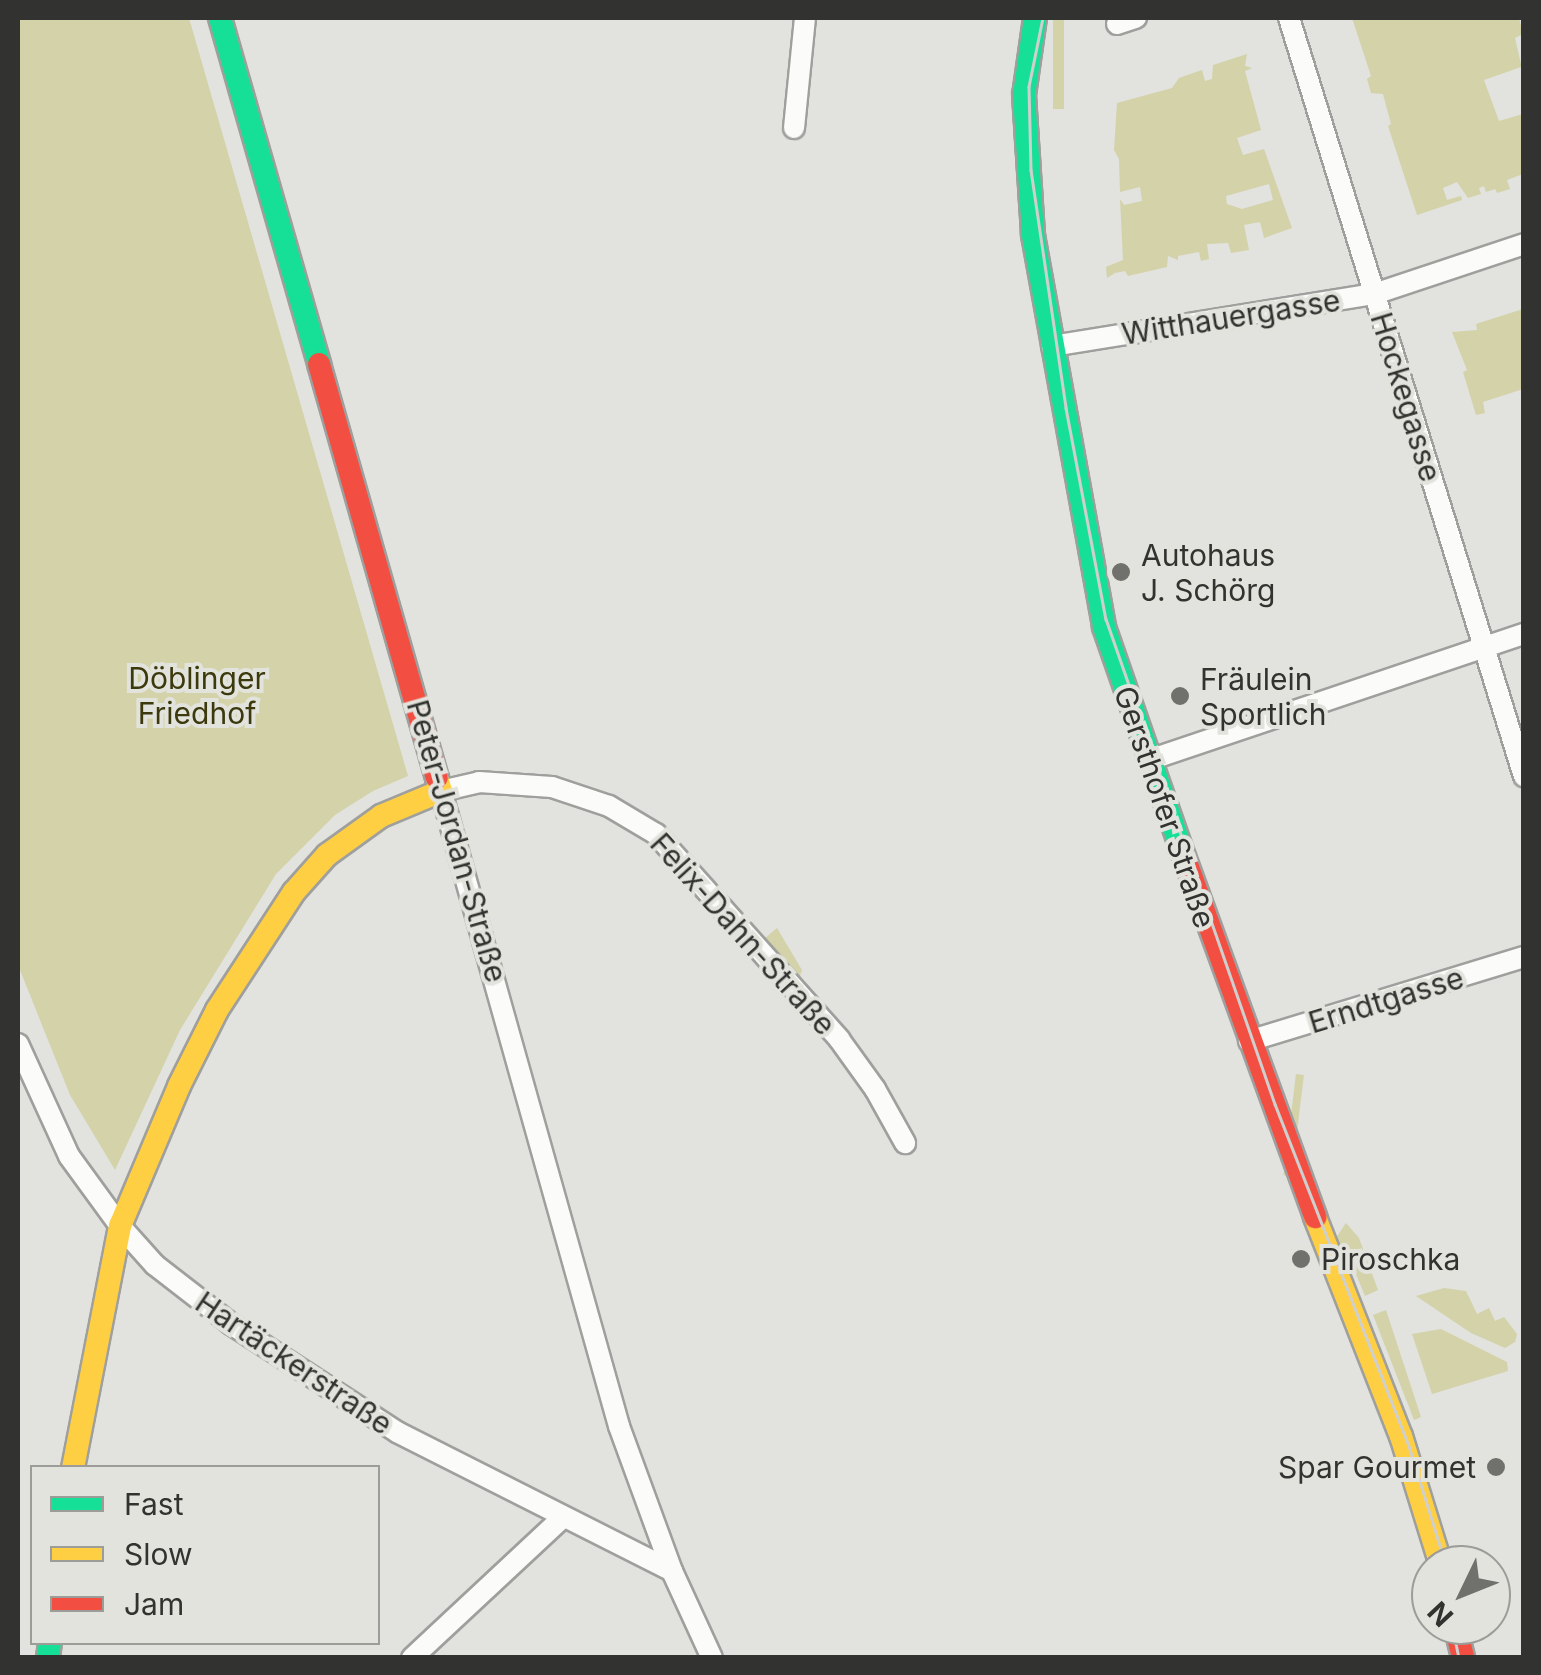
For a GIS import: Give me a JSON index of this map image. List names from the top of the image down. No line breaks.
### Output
{"streets":{"street":["Witthauergasse","Hockegasse","Gersthofer Straße","Peter-Jordan-Straße","Felix-Dahn-Straße","Erndtgasse","Hartäckerstraße"]},"crossings":[["Witthauergasse","Hockegasse"],["Witthauergasse","Gersthofer Straße"],["Gersthofer Straße","Erndtgasse"],["Peter-Jordan-Straße","Felix-Dahn-Straße"],["Peter-Jordan-Straße","Hartäckerstraße"],["Felix-Dahn-Straße","Hartäckerstraße"]],"parks":["Döblinger Friedhof"],"places":["Autohaus J. Schörg","Fräulein Sportlich","Piroschka","Spar Gourmet"],"legend":["Fast","Slow","Jam"],"north":"bottom left"}
